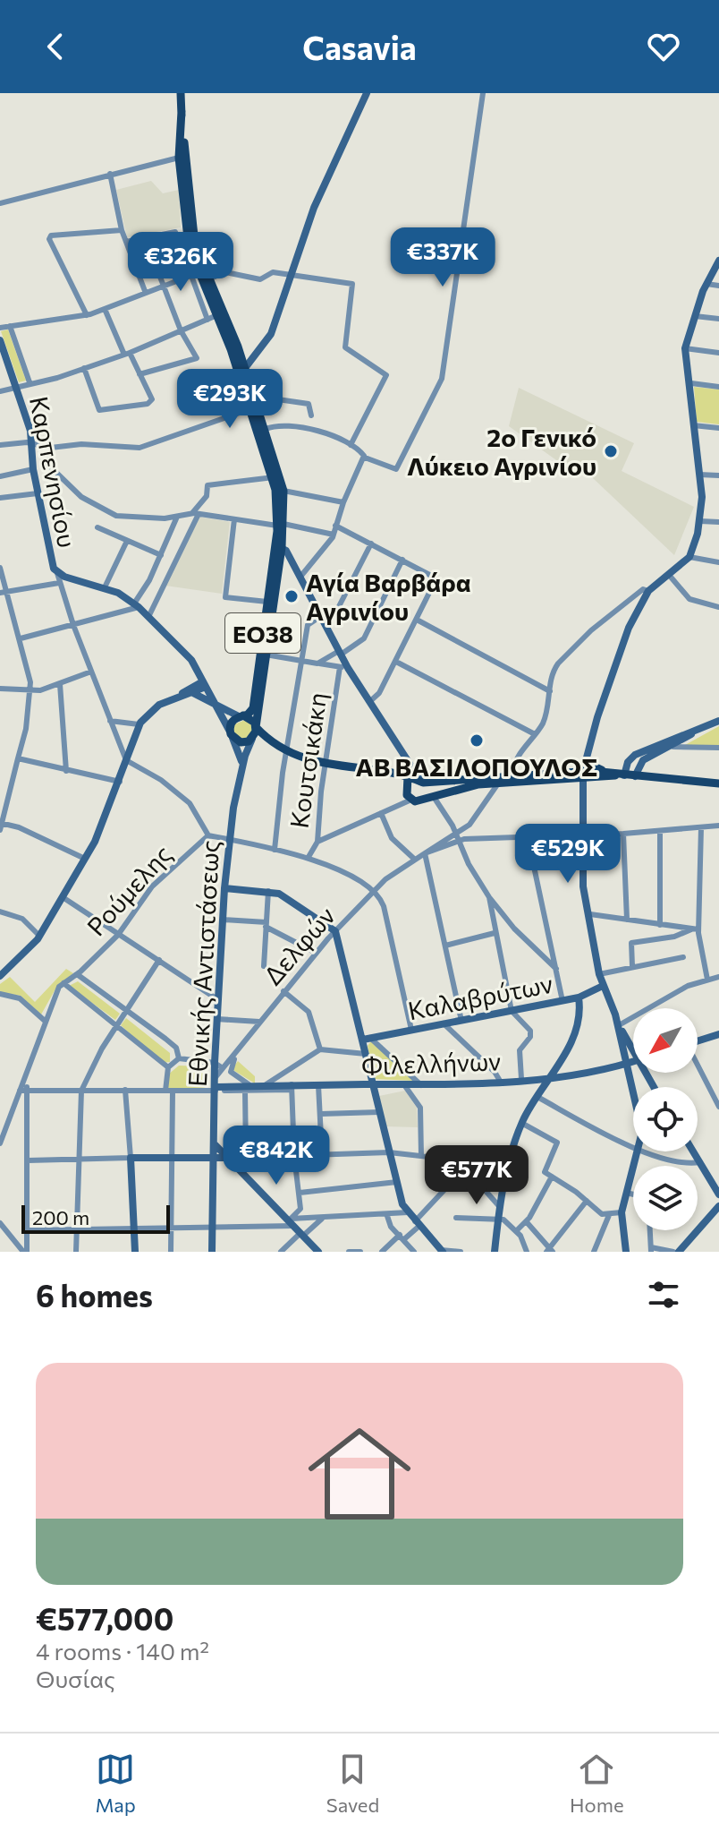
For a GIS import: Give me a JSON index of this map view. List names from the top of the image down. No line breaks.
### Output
{"streets":{"main road":["ΕΟ38"],"street":["Καρπενησίου","Κουτσικάκη","Ρούμελης","Δελφών","Εθνικής Αντιστάσεως","Καλαβρύτων","Φιλελλήνων"]},"crossings":[["Καρπενησίου","ΕΟ38"],["Καρπενησίου","Εθνικής Αντιστάσεως"],["ΕΟ38","Εθνικής Αντιστάσεως"],["Δελφών","Εθνικής Αντιστάσεως"],["Εθνικής Αντιστάσεως","Φιλελλήνων"]],"places":["2ο Γενικό Λύκειο Αγρινίου","Αγία Βαρβάρα Αγρινίου","ΑΒ ΒΑΣΙΛΟΠΟΥΛΟΣ"],"scale_bar":"200 m","north":"bottom left","page":{"header":"Casavia","price":["€337K","€326K","€293K","€529K","€842K","€577K"],"scale":"200 m","heading":"6 homes","list":[{"name":"€577,000","note":"4 rooms · 140 m² · Θυσίας"}],"tabs":["Map","Saved","Home"]}}
